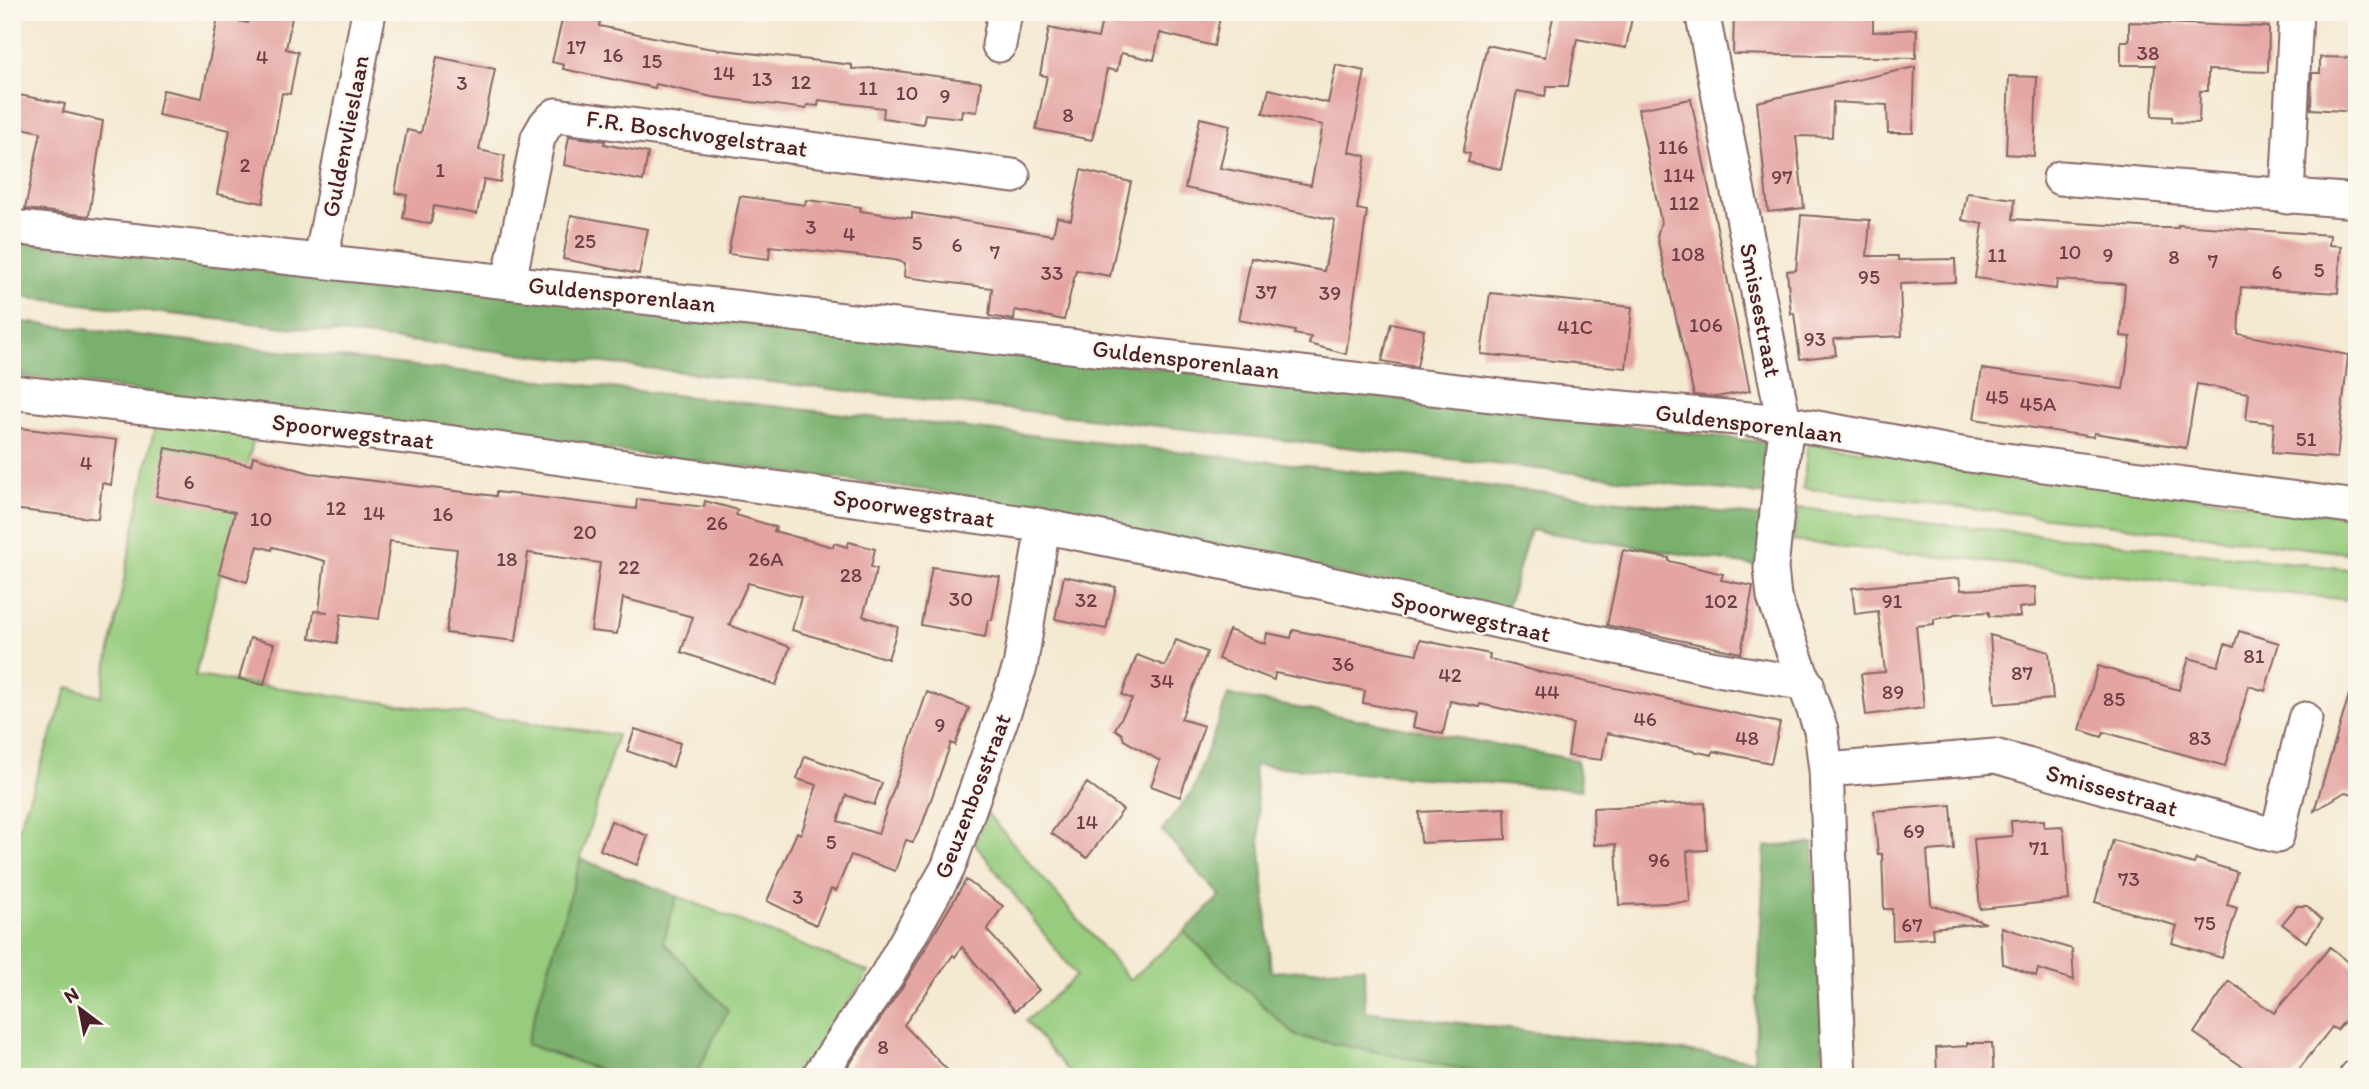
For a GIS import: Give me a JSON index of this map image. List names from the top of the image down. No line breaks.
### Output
{"streets":{"street":["F.R. Boschvogelstraat","Guldenvlieslaan","Guldensporenlaan","Smissestraat","Spoorwegstraat","Geuzenbosstraat"]},"crossings":[["F.R. Boschvogelstraat","Guldensporenlaan"],["Guldenvlieslaan","Guldensporenlaan"],["Guldensporenlaan","Smissestraat"],["Smissestraat","Spoorwegstraat"],["Spoorwegstraat","Geuzenbosstraat"]],"house_numbers":["17","38","16","4","15","14","13","12","3","11","10","9","8","116","2","1","114","97","112","3","4","25","5","6","7","10","108","11","9","8","7","5","6","33","95","37","39","106","41C","93","45","45A","51","4","6","12","14","16","10","26","20","18","26A","22","28","30","32","102","91","81","36","87","42","34","44","89","85","46","9","48","83","14","69","5","71","96","73","3","75","67","8"],"north":"top left"}
